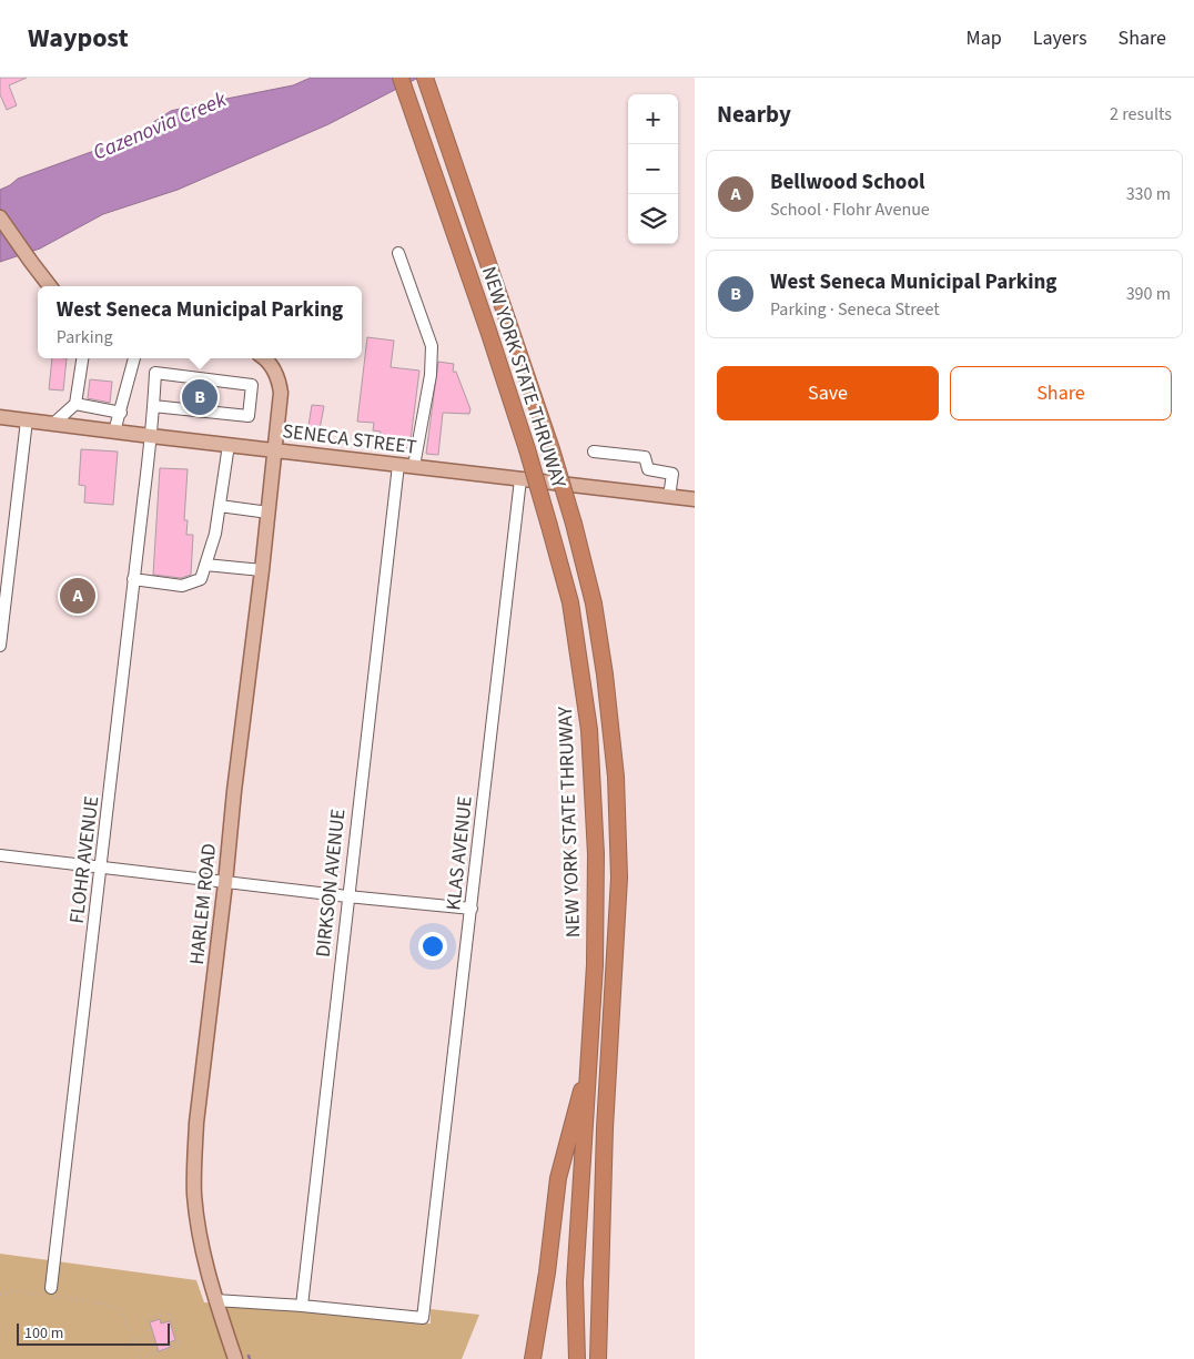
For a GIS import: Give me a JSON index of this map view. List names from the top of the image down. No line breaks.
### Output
{"streets":{"highway":["NEW YORK STATE THRUWAY"],"main road":["SENECA STREET","HARLEM ROAD"],"street":["KLAS AVENUE","FLOHR AVENUE","DIRKSON AVENUE"]},"crossings":[["SENECA STREET","KLAS AVENUE"],["SENECA STREET","FLOHR AVENUE"],["SENECA STREET","DIRKSON AVENUE"],["SENECA STREET","HARLEM ROAD"],["KLAS AVENUE","DIRKSON AVENUE"]],"water":["Cazenovia Creek"],"scale_bar":"100 m","page":{"header":"Waypost","nav":["Map","Layers","Share"],"heading":["Nearby","2 results"],"map_buttons":["+","−"],"list":[{"mark":"A","name":"Bellwood School","note":"School · Flohr Avenue","value":"330 m"},{"mark":"B","name":"West Seneca Municipal Parking","note":"Parking · Seneca Street","value":"390 m"}],"popup":["West Seneca Municipal Parking","Parking"],"buttons":["Save","Share"],"pins":["B","A"],"scale":"100 m"}}
